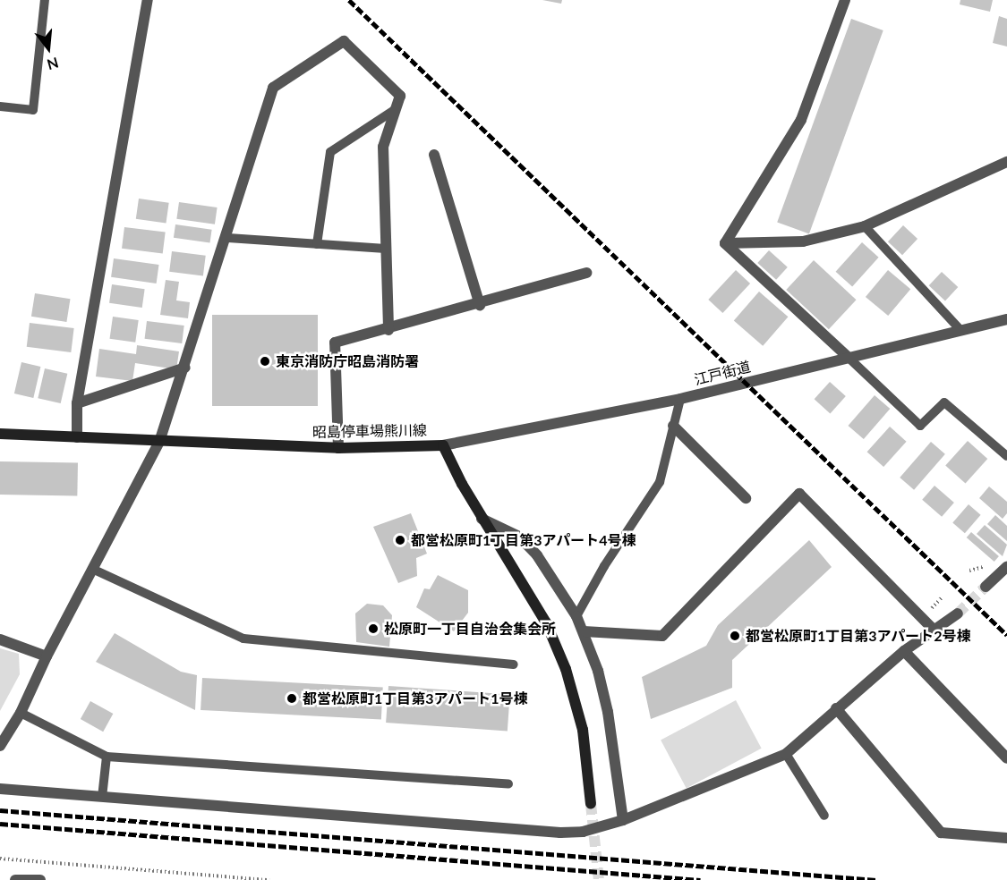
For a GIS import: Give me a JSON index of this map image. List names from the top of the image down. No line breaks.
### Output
{"streets":{"main road":["昭島停車場熊川線"],"street":["江戸街道"]},"crossings":[["江戸街道","昭島停車場熊川線"]],"places":["東京消防庁昭島消防署","都営松原町1丁目第3アパート4号棟","松原町一丁目自治会集会所","都営松原町1丁目第3アパート2号棟","都営松原町1丁目第3アパート1号棟"],"north":"bottom"}
